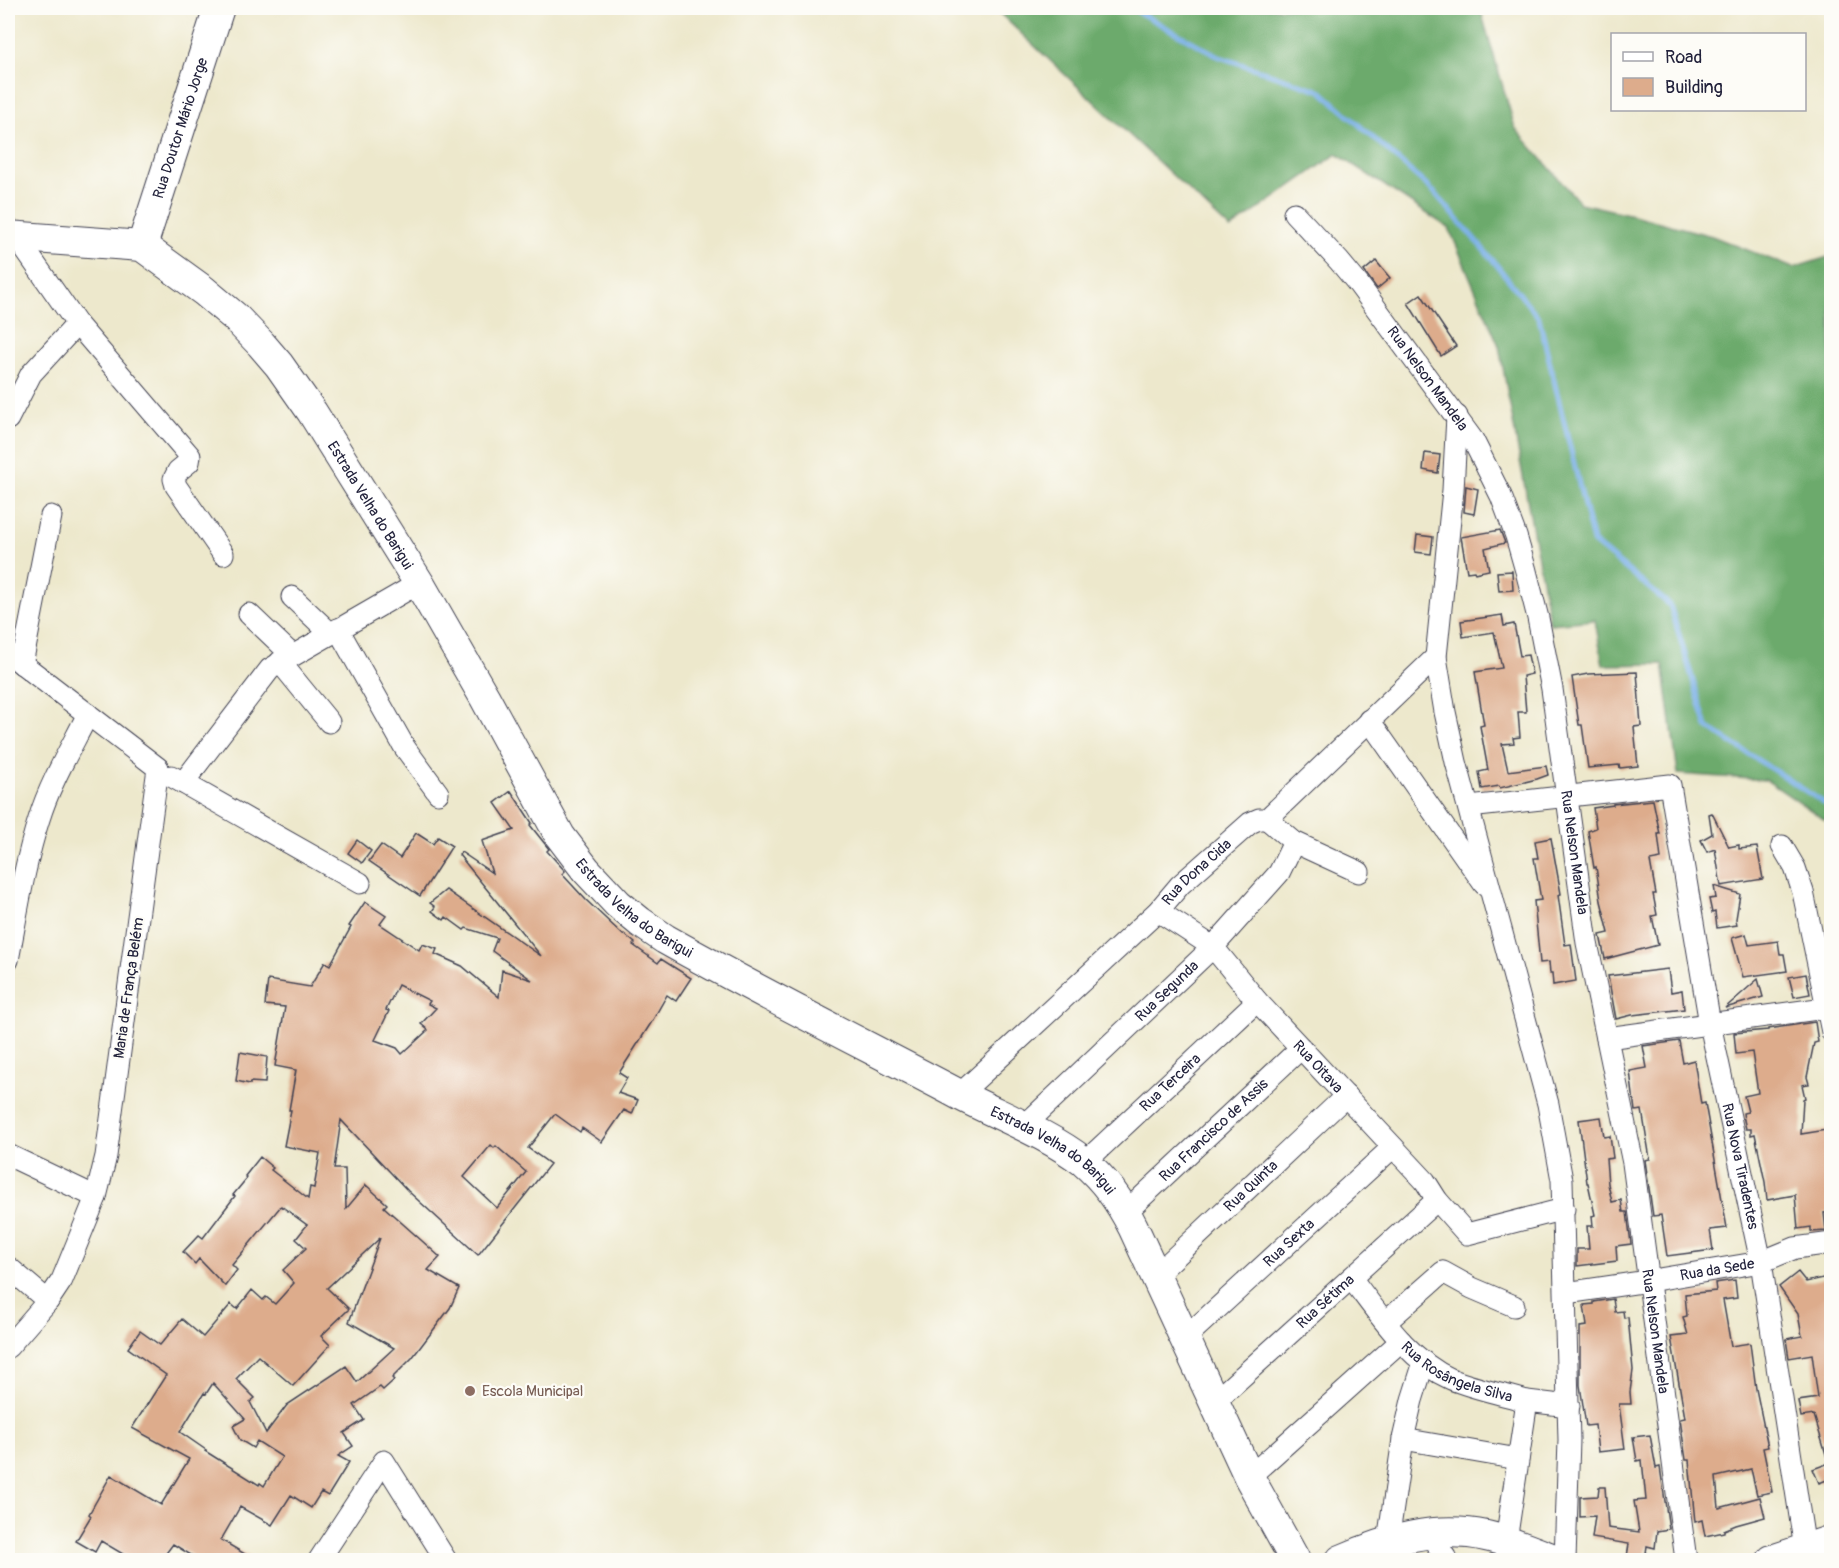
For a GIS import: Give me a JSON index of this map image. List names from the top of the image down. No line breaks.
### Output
{"streets":{"street":["Rua Doutor Mário Jorge","Rua Nelson Mandela","Estrada Velha do Barigui","Rua Dona Cida","Maria de França Belém","Rua Segunda","Rua Oitava","Rua Terceira","Rua Francisco de Assis","Rua Nova Tiradentes","Rua Quinta","Rua Sexta","Rua da Sede","Rua Sétima","Rua Rosângela Silva"]},"crossings":[["Rua Doutor Mário Jorge","Estrada Velha do Barigui"],["Rua Nelson Mandela","Rua Nova Tiradentes"],["Rua Nelson Mandela","Rua da Sede"],["Estrada Velha do Barigui","Rua Dona Cida"],["Estrada Velha do Barigui","Rua Segunda"],["Estrada Velha do Barigui","Rua Terceira"],["Estrada Velha do Barigui","Rua Francisco de Assis"],["Estrada Velha do Barigui","Rua Quinta"],["Estrada Velha do Barigui","Rua Sexta"],["Estrada Velha do Barigui","Rua Sétima"],["Rua Dona Cida","Rua Oitava"],["Rua Segunda","Rua Oitava"],["Rua Oitava","Rua Terceira"],["Rua Oitava","Rua Francisco de Assis"],["Rua Oitava","Rua Quinta"],["Rua Oitava","Rua Sexta"],["Rua Oitava","Rua Sétima"],["Rua Nova Tiradentes","Rua da Sede"],["Rua Sétima","Rua Rosângela Silva"]],"places":["Escola Municipal"],"legend":["Road","Building"]}
